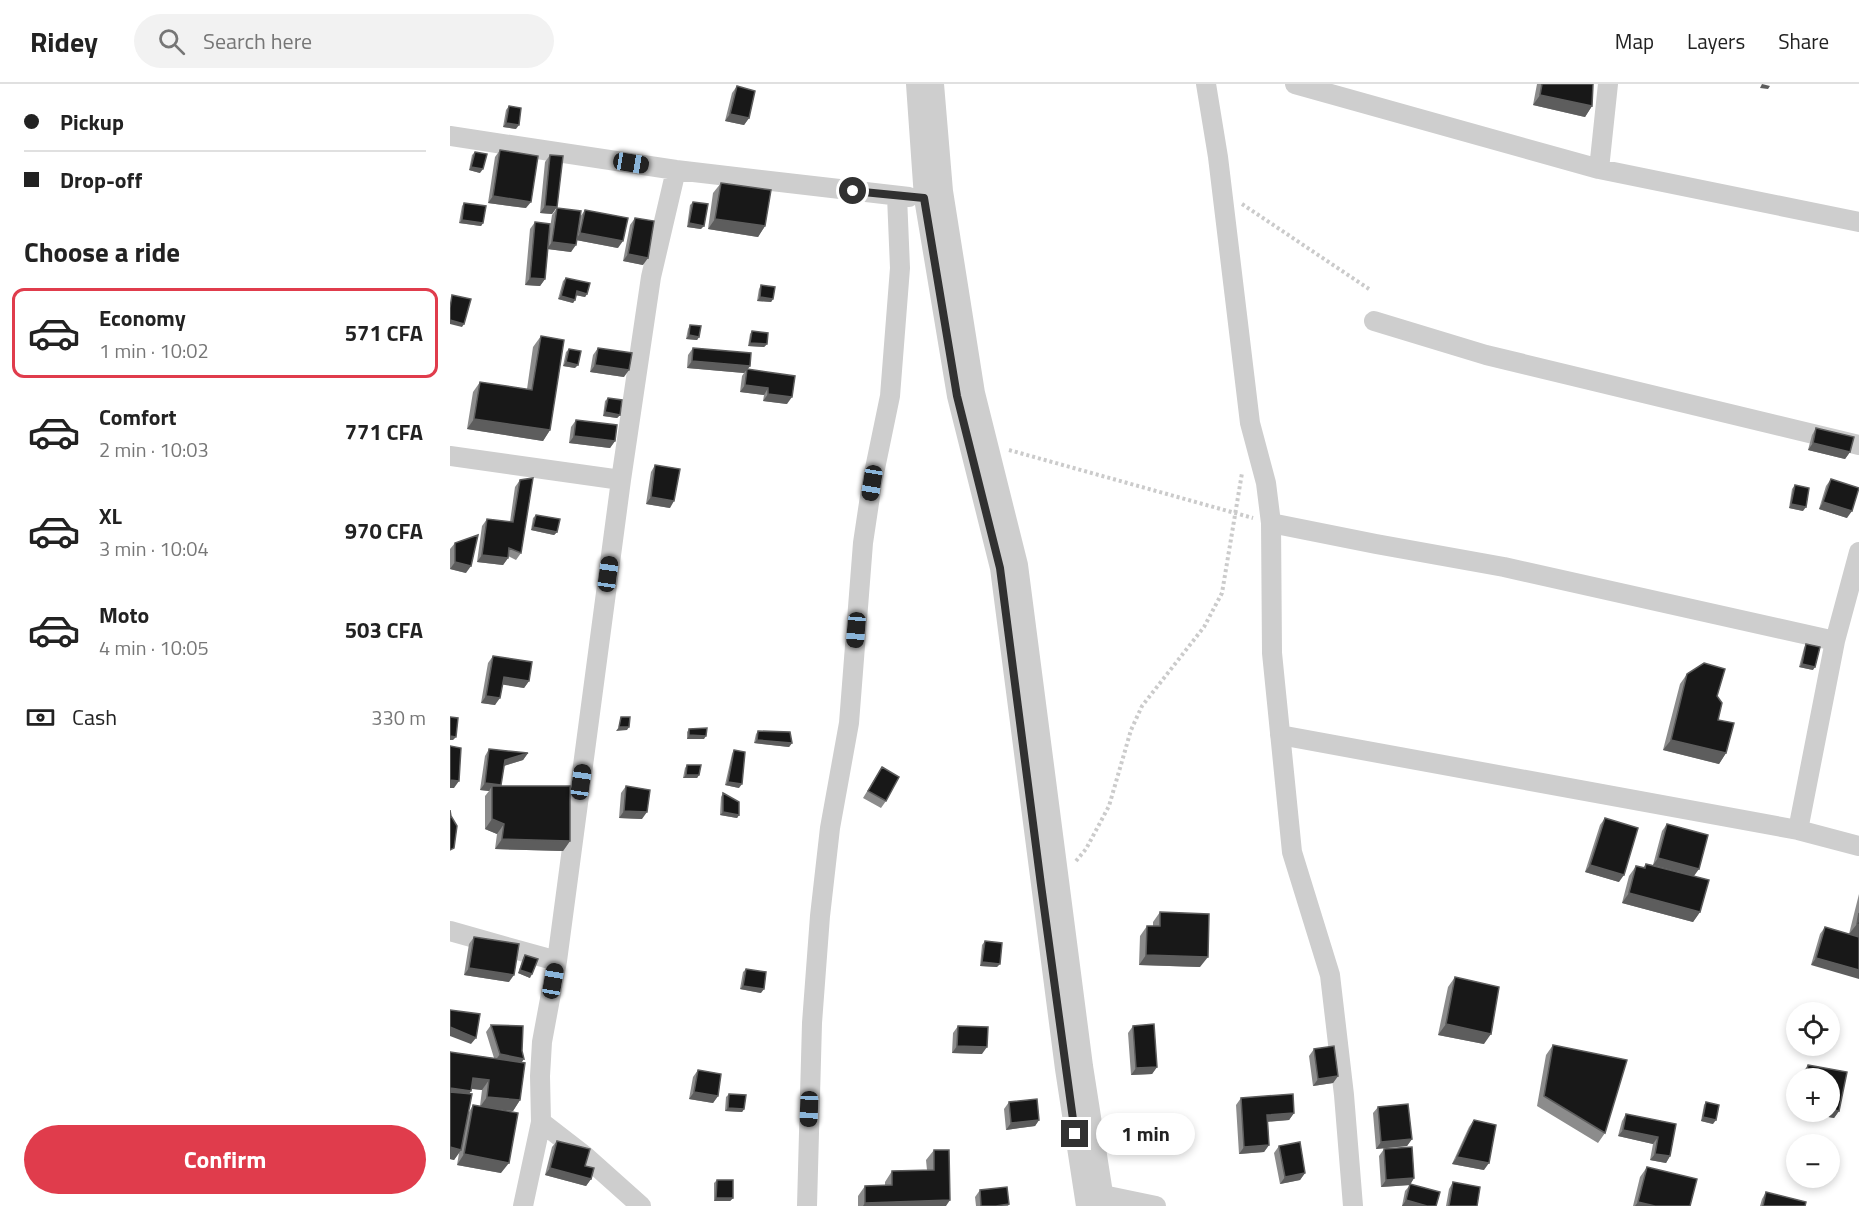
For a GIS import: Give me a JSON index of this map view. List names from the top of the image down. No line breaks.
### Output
{"page":{"header":"Ridey","search":"Search here","nav":["Map","Layers","Share"],"banner":["Pickup","Drop-off"],"heading":"Choose a ride","list":[{"name":"Economy","note":"1 min · 10:02","value":"571 CFA"},{"name":"Comfort","note":"2 min · 10:03","value":"771 CFA"},{"name":"XL","note":"3 min · 10:04","value":"970 CFA"},{"name":"Moto","note":"4 min · 10:05","value":"503 CFA"}],"pay":["Cash","330 m"],"map_buttons":["+","−"],"buttons":"Confirm","bubble":"1 min"}}
